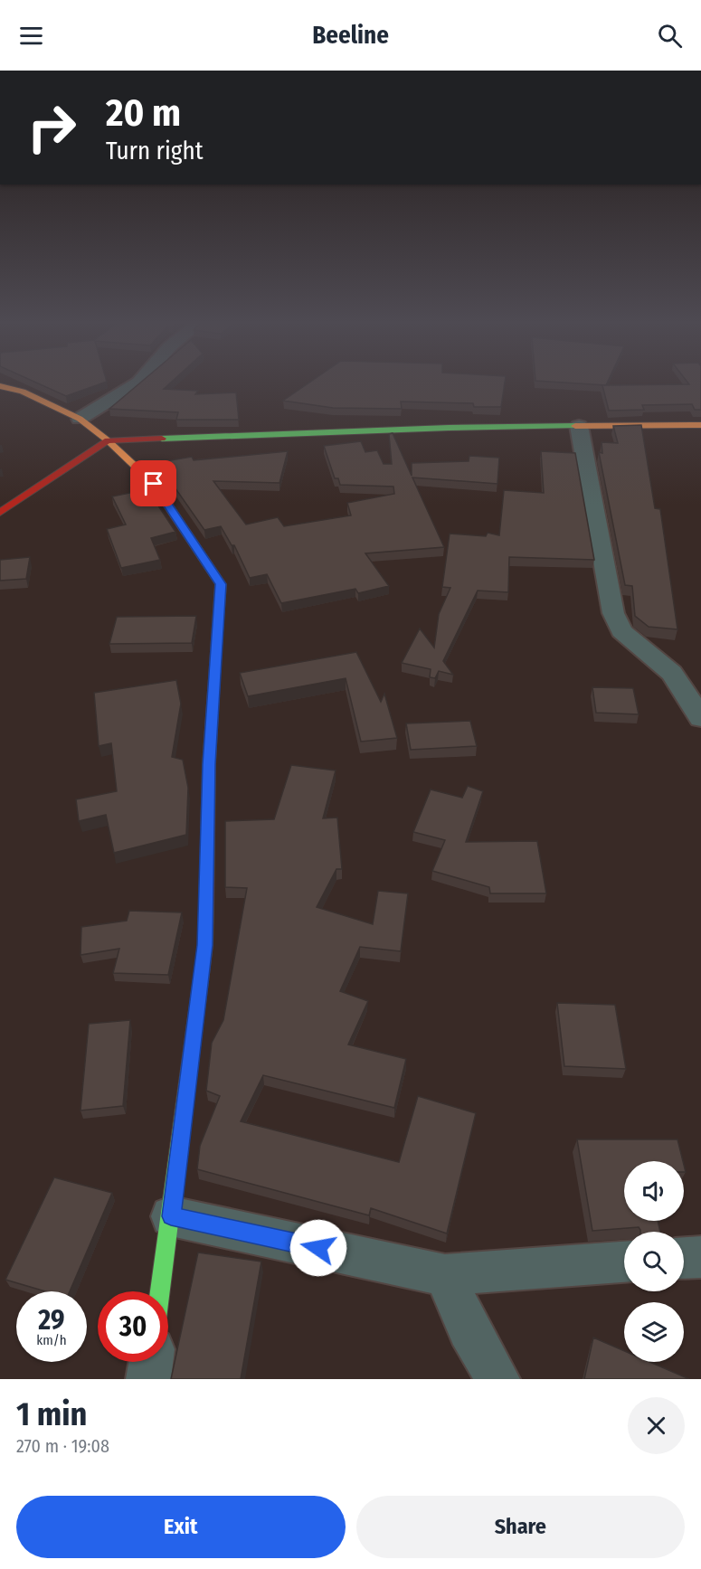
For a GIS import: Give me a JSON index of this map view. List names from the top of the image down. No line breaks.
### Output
{"page":{"header":"Beeline","turn":["20 m","Turn right"],"speed":"29 km/h","limit":"30","heading":["1 min","270 m · 19:08"],"buttons":["Exit","Share"]}}
